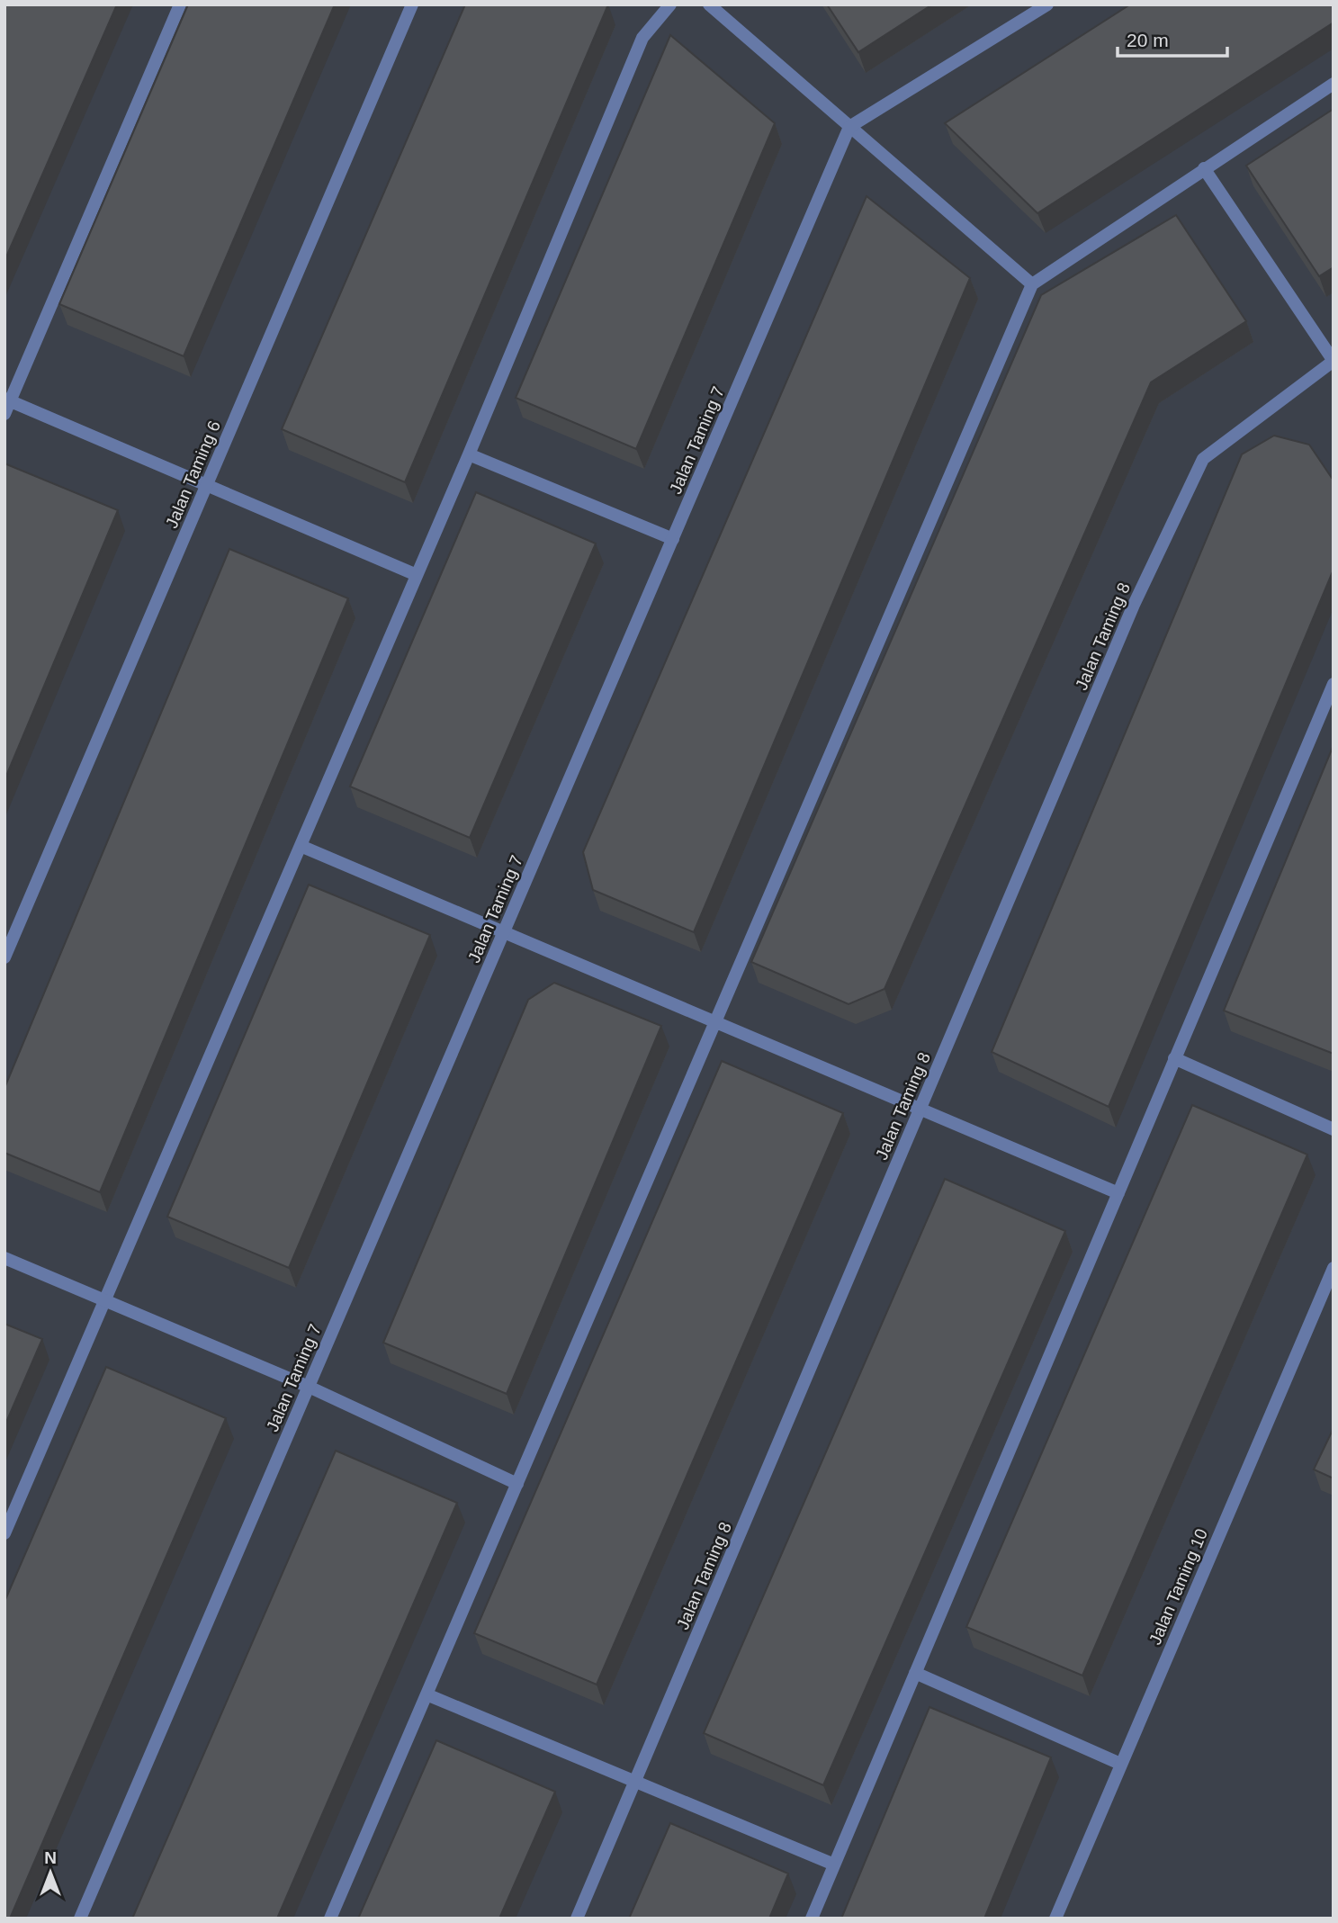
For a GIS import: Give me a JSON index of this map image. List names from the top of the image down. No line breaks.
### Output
{"streets":{"street":["Jalan Taming 7","Jalan Taming 6","Jalan Taming 8","Jalan Taming 10"]},"scale_bar":"20 m","north":"top"}
